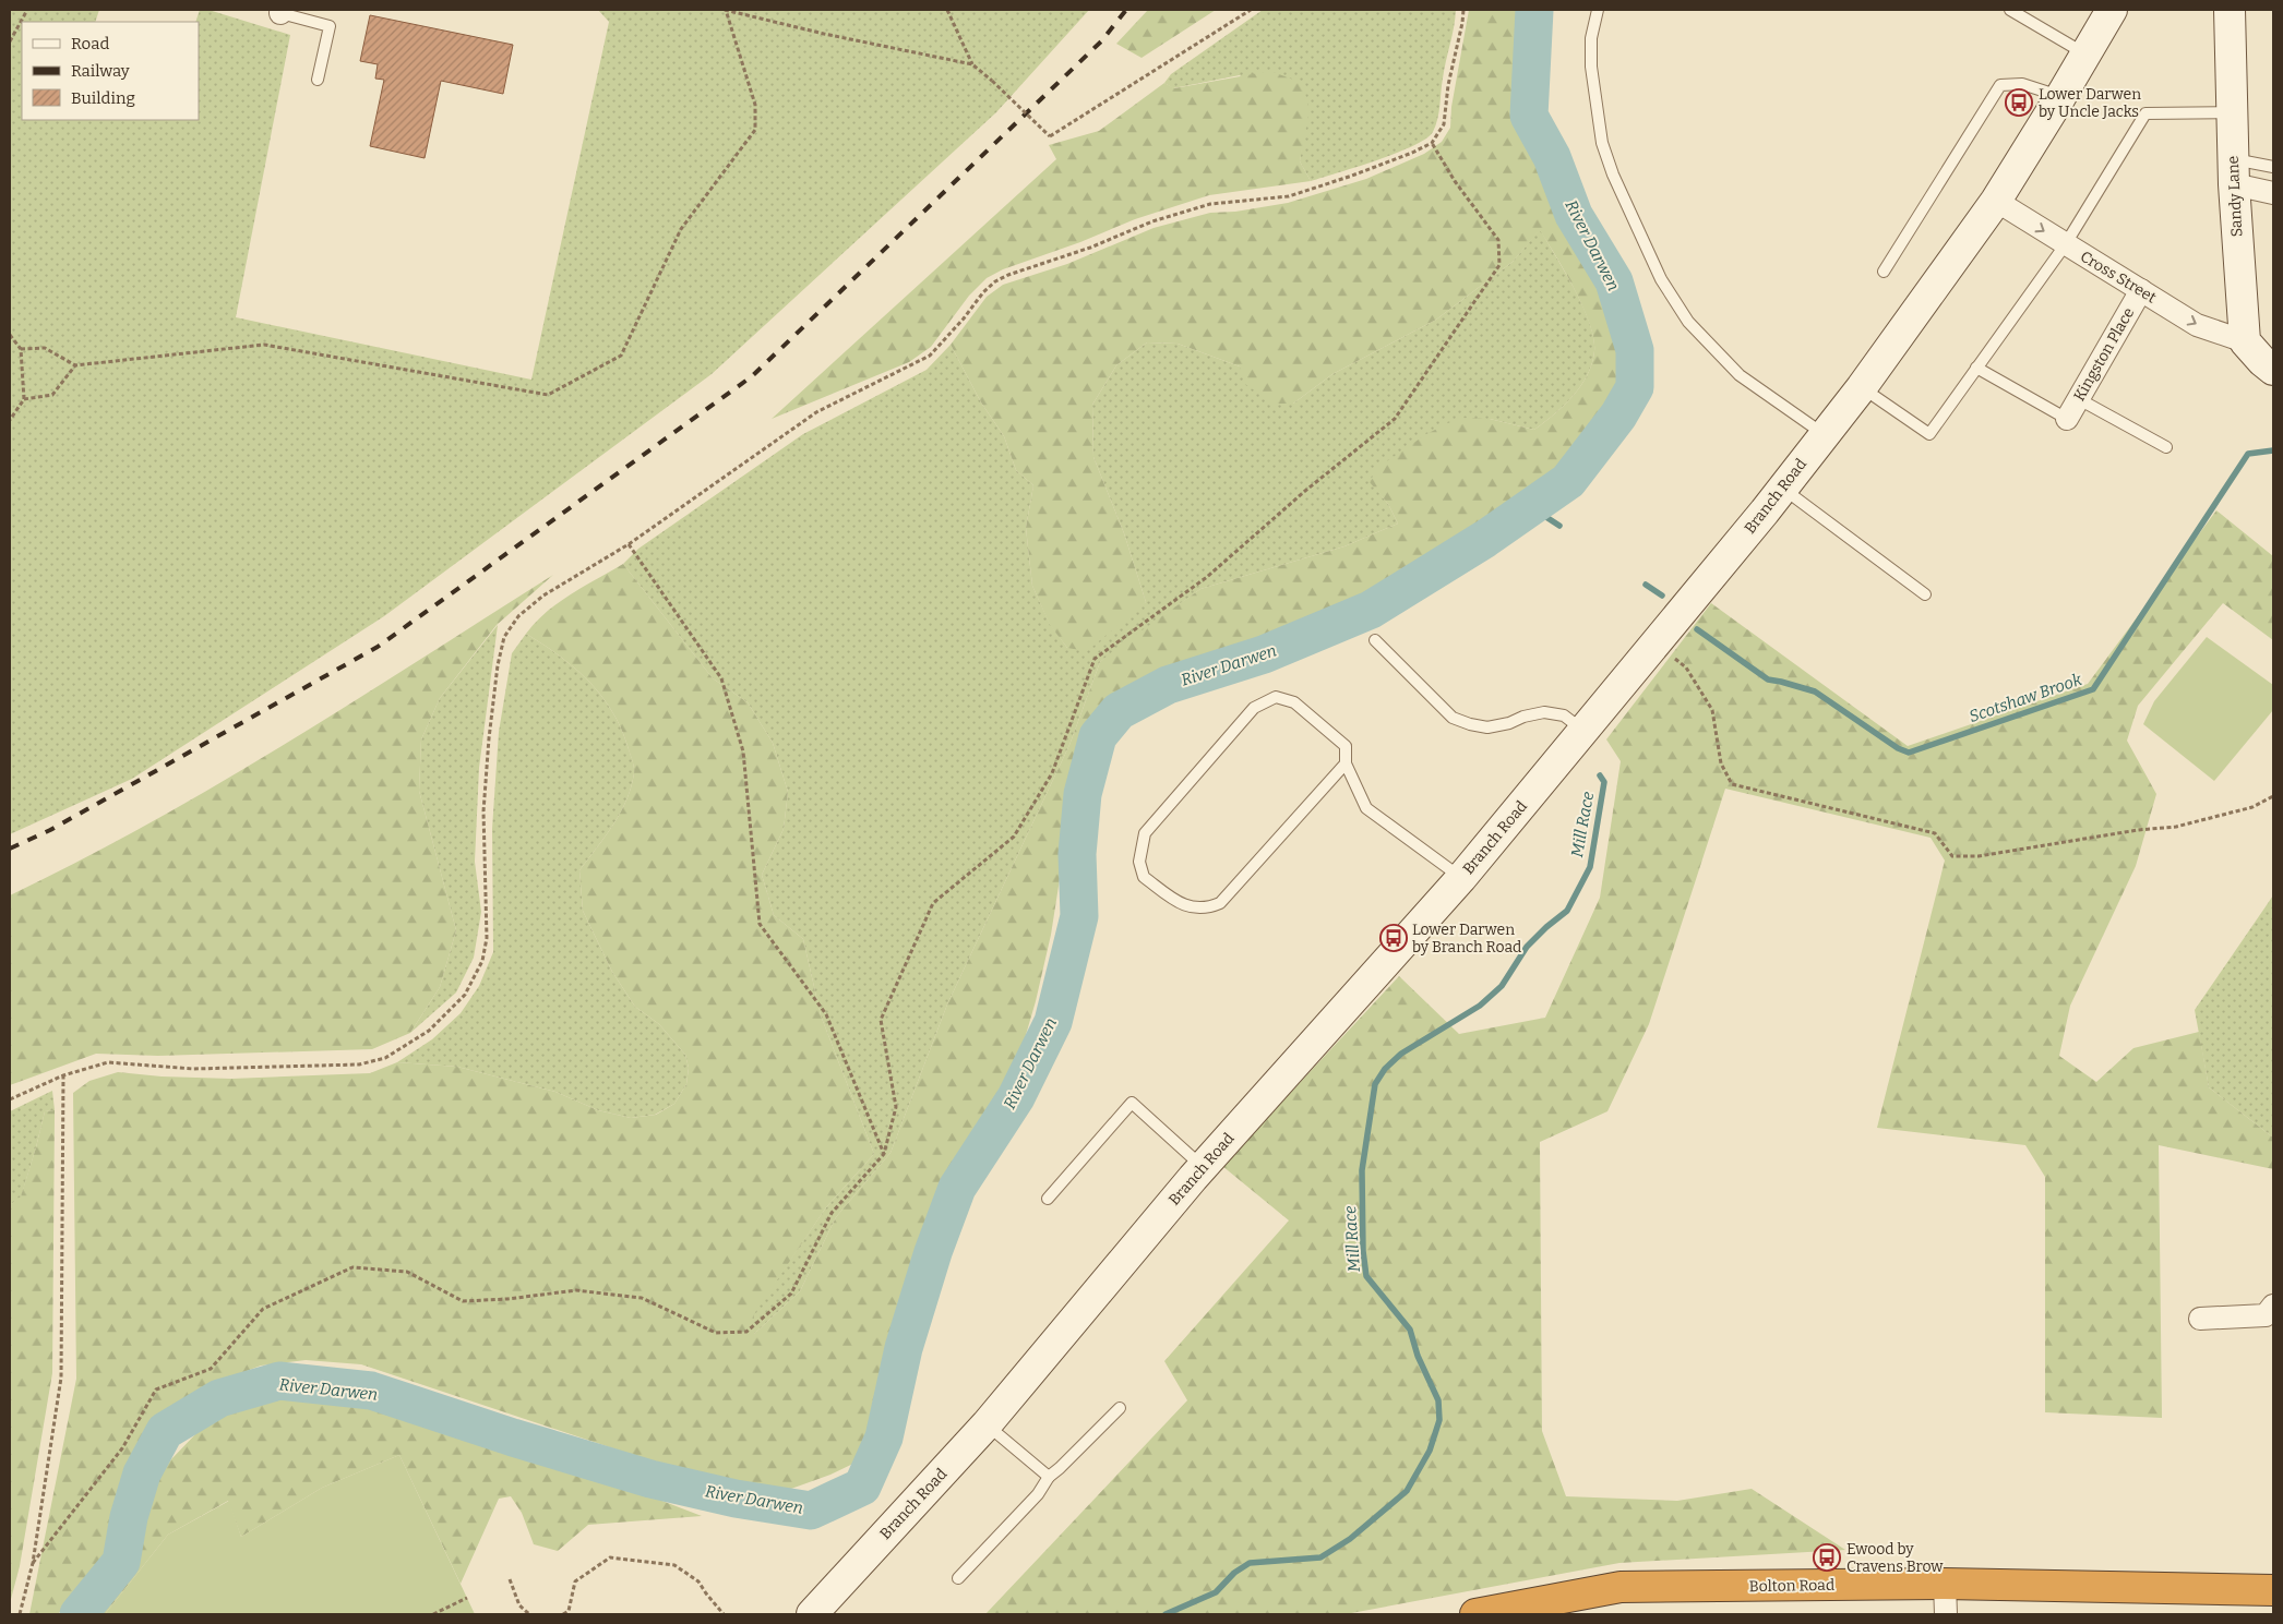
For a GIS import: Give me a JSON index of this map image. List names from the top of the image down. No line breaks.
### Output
{"streets":{"highway":["Bolton Road"],"street":["Sandy Lane","Cross Street","Kingston Place","Branch Road"]},"crossings":[["Sandy Lane","Cross Street"],["Cross Street","Kingston Place"],["Cross Street","Branch Road"]],"one_way":["Cross Street"],"water":["River Darwen","Scotshaw Brook","Mill Race"],"places":{"bus stop":["Lower Darwen by Uncle Jacks","Lower Darwen by Branch Road","Ewood by Cravens Brow"]},"legend":["Road","Railway","Building"]}
